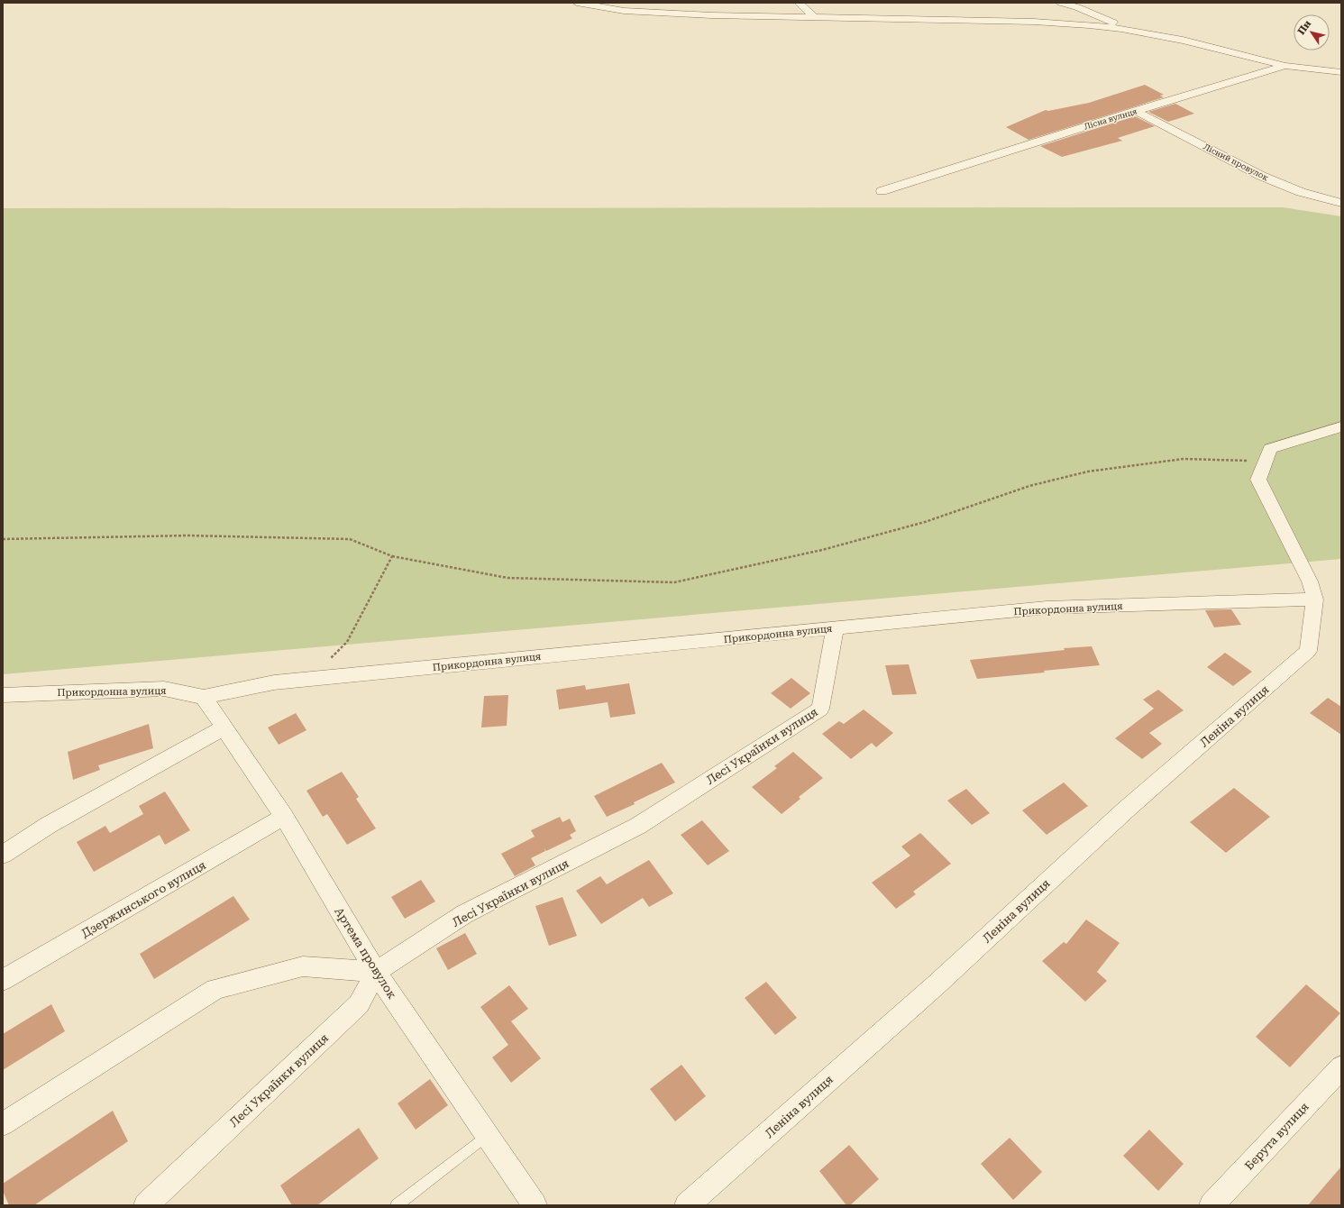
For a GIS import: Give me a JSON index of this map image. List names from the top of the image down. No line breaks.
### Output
{"streets":{"street":["Лісна вулиця","Лісний провулок","Прикордонна вулиця","Леніна вулиця","Лесі Українки вулиця","Дзержинського вулиця","Артема провулок","Берута вулиця"]},"crossings":[["Лісна вулиця","Лісний провулок"],["Прикордонна вулиця","Леніна вулиця"],["Прикордонна вулиця","Лесі Українки вулиця"],["Прикордонна вулиця","Артема провулок"],["Лесі Українки вулиця","Артема провулок"],["Дзержинського вулиця","Артема провулок"]],"north":"top left"}
